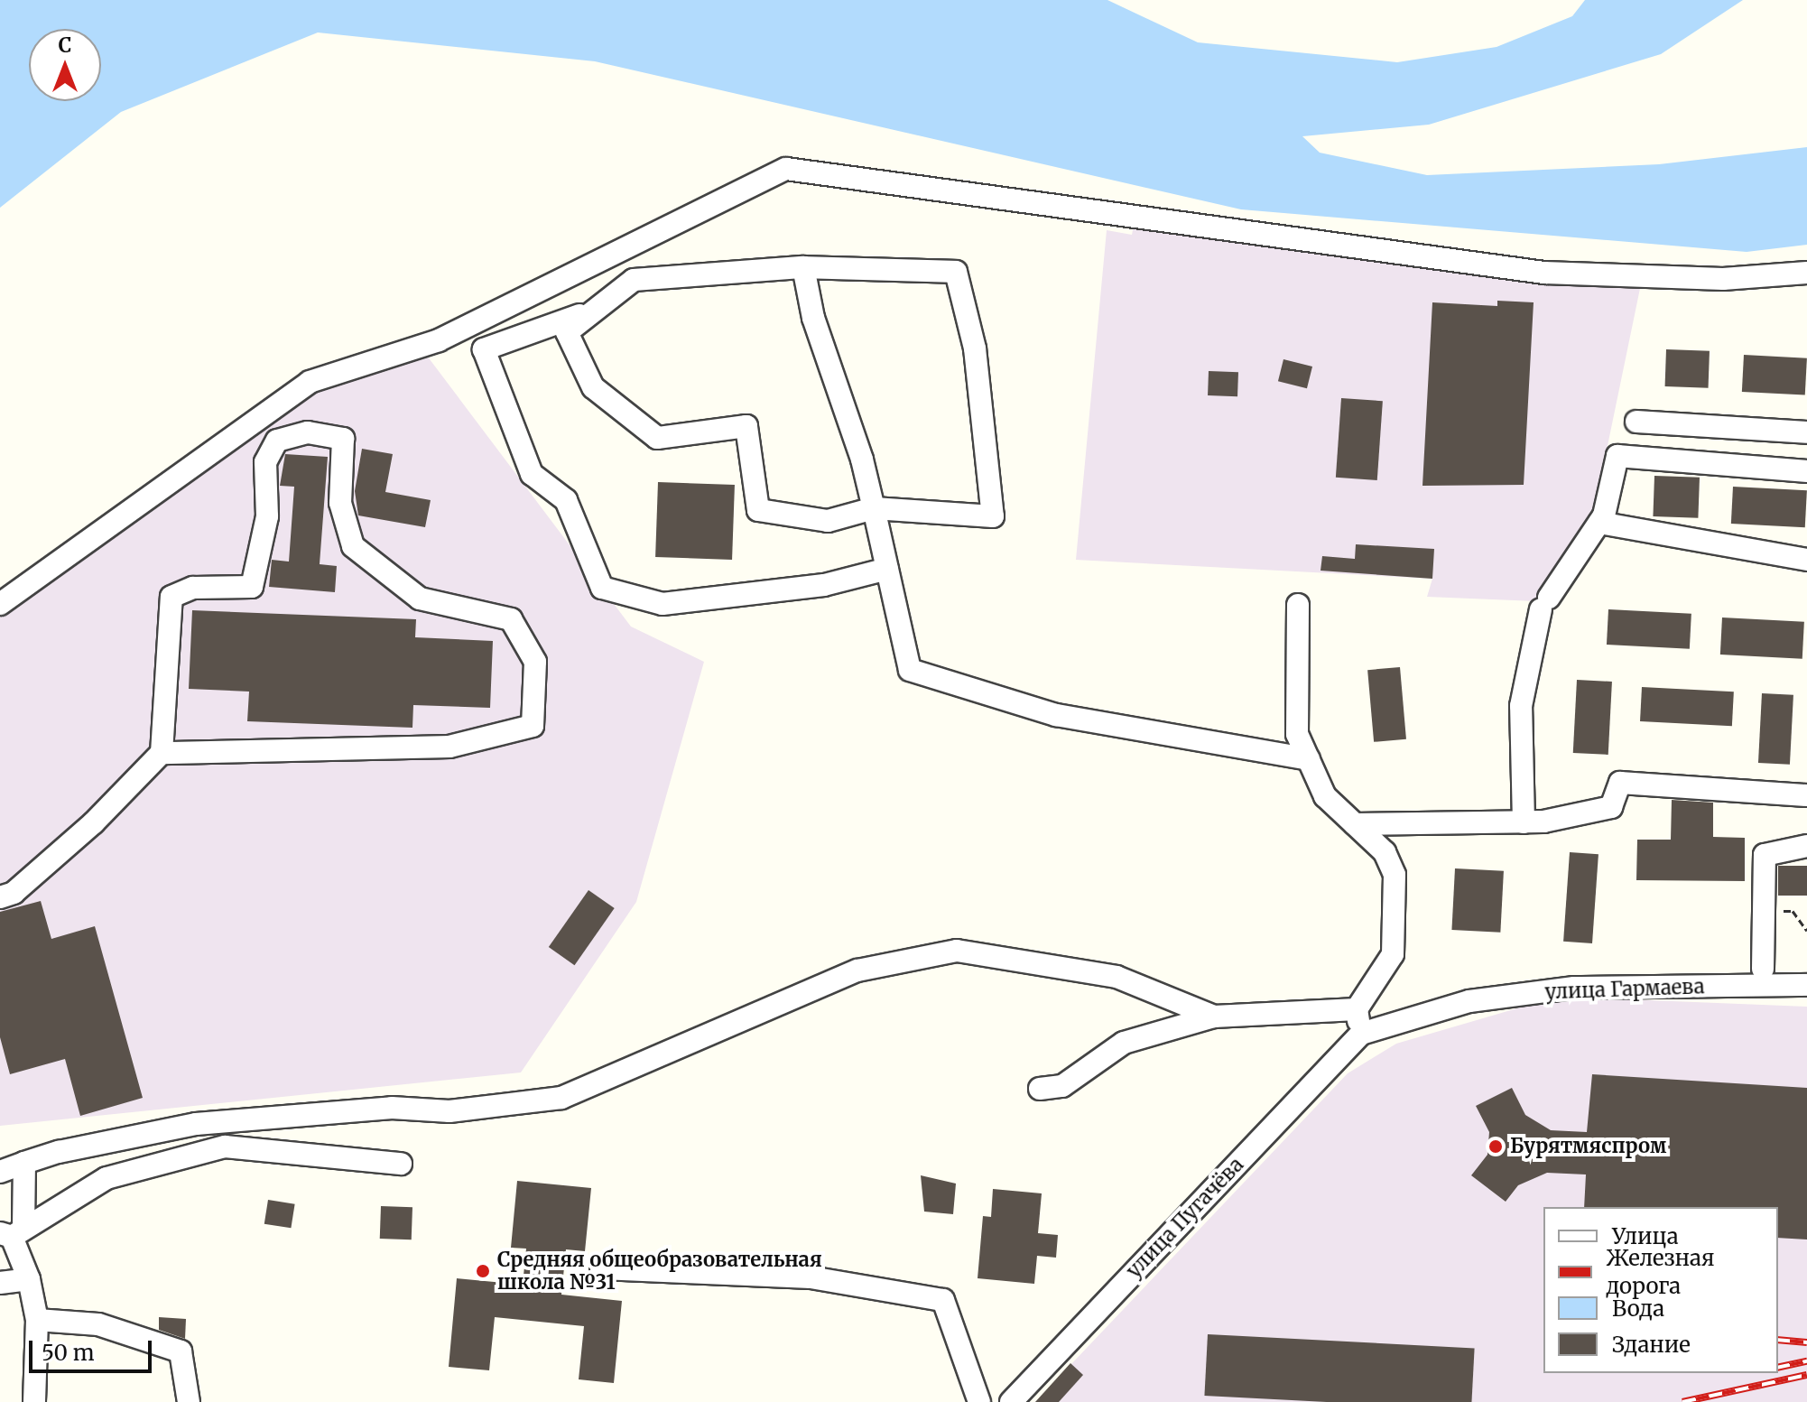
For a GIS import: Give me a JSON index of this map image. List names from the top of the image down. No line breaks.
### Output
{"streets":{"street":["улица Гармаева","улица Пугачёва"]},"crossings":[["улица Гармаева","улица Пугачёва"]],"places":["Бурятмяспром","Средняя общеобразовательная школа №31"],"legend":["Улица","Железная дорога","Вода","Здание"],"scale_bar":"50 m","north":"top"}
